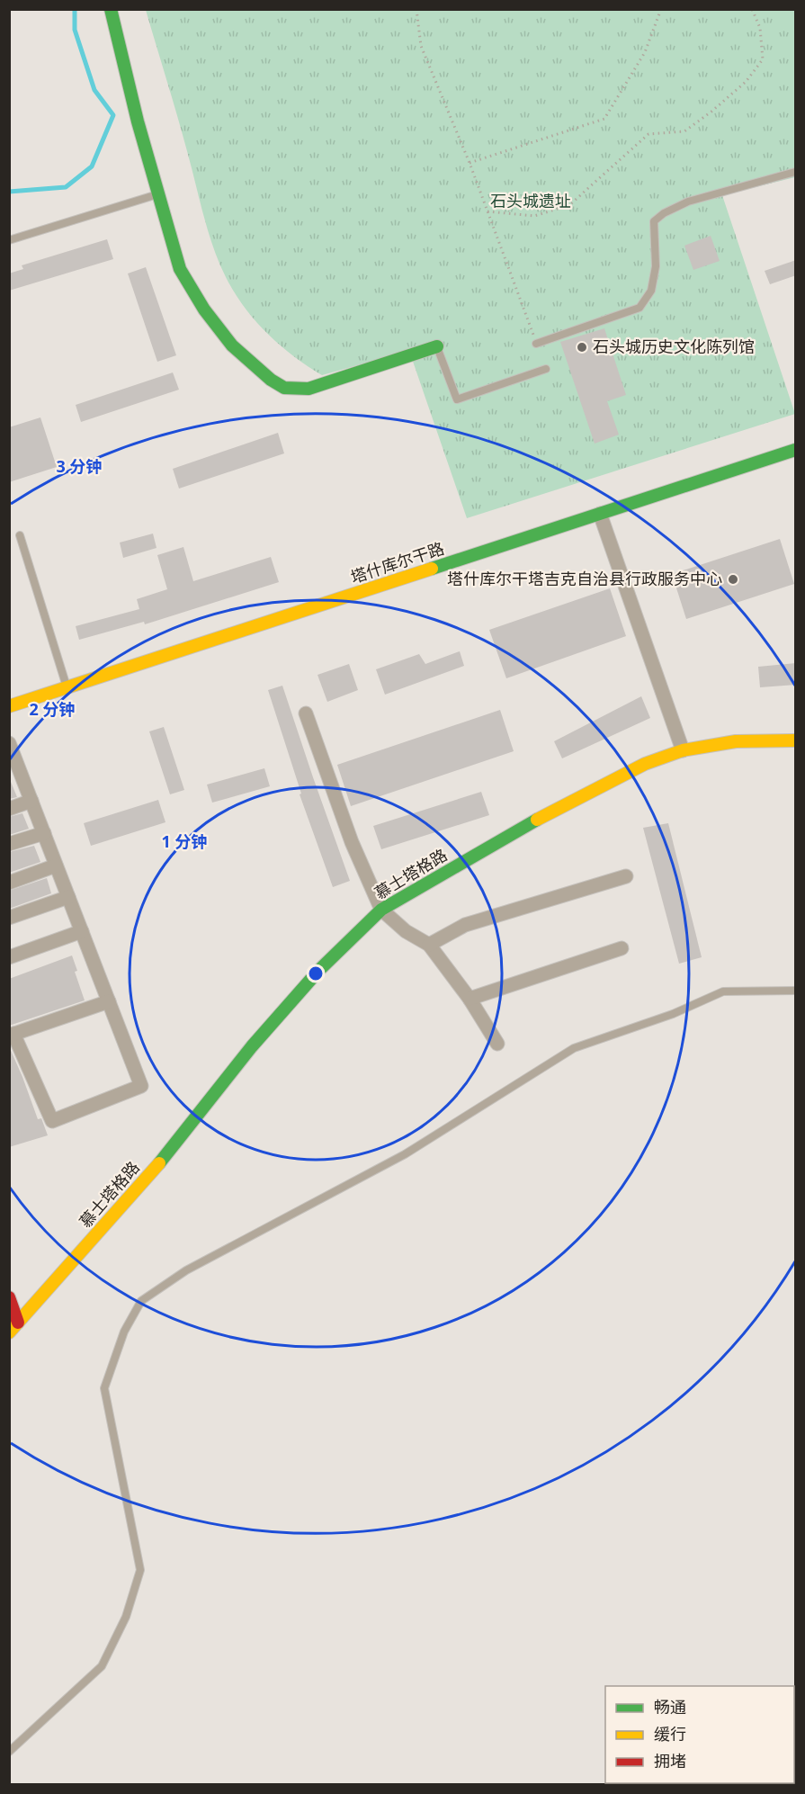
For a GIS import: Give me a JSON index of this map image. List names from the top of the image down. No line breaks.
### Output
{"streets":{"street":["塔什库尔干路","慕士塔格路"]},"parks":["石头城遗址"],"places":["石头城历史文化陈列馆","塔什库尔干塔吉克自治县行政服务中心"],"legend":["畅通","缓行","拥堵"],"rings":["3 分钟","2 分钟","1 分钟"]}
